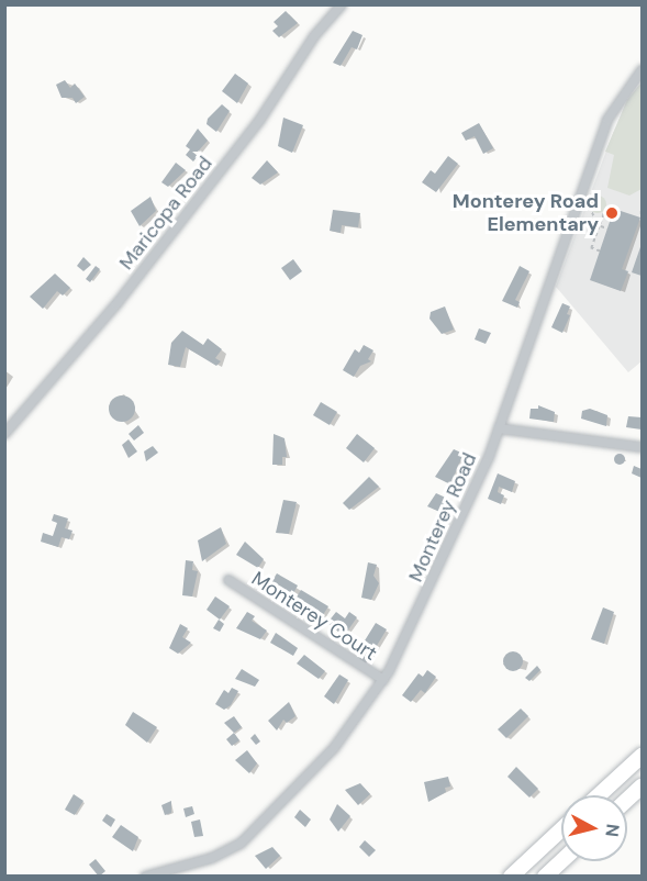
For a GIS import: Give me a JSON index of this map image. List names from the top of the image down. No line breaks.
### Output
{"streets":{"street":["Maricopa Road","Monterey Road","Monterey Court"]},"crossings":[["Monterey Road","Monterey Court"]],"places":["Monterey Road Elementary"],"north":"right"}
